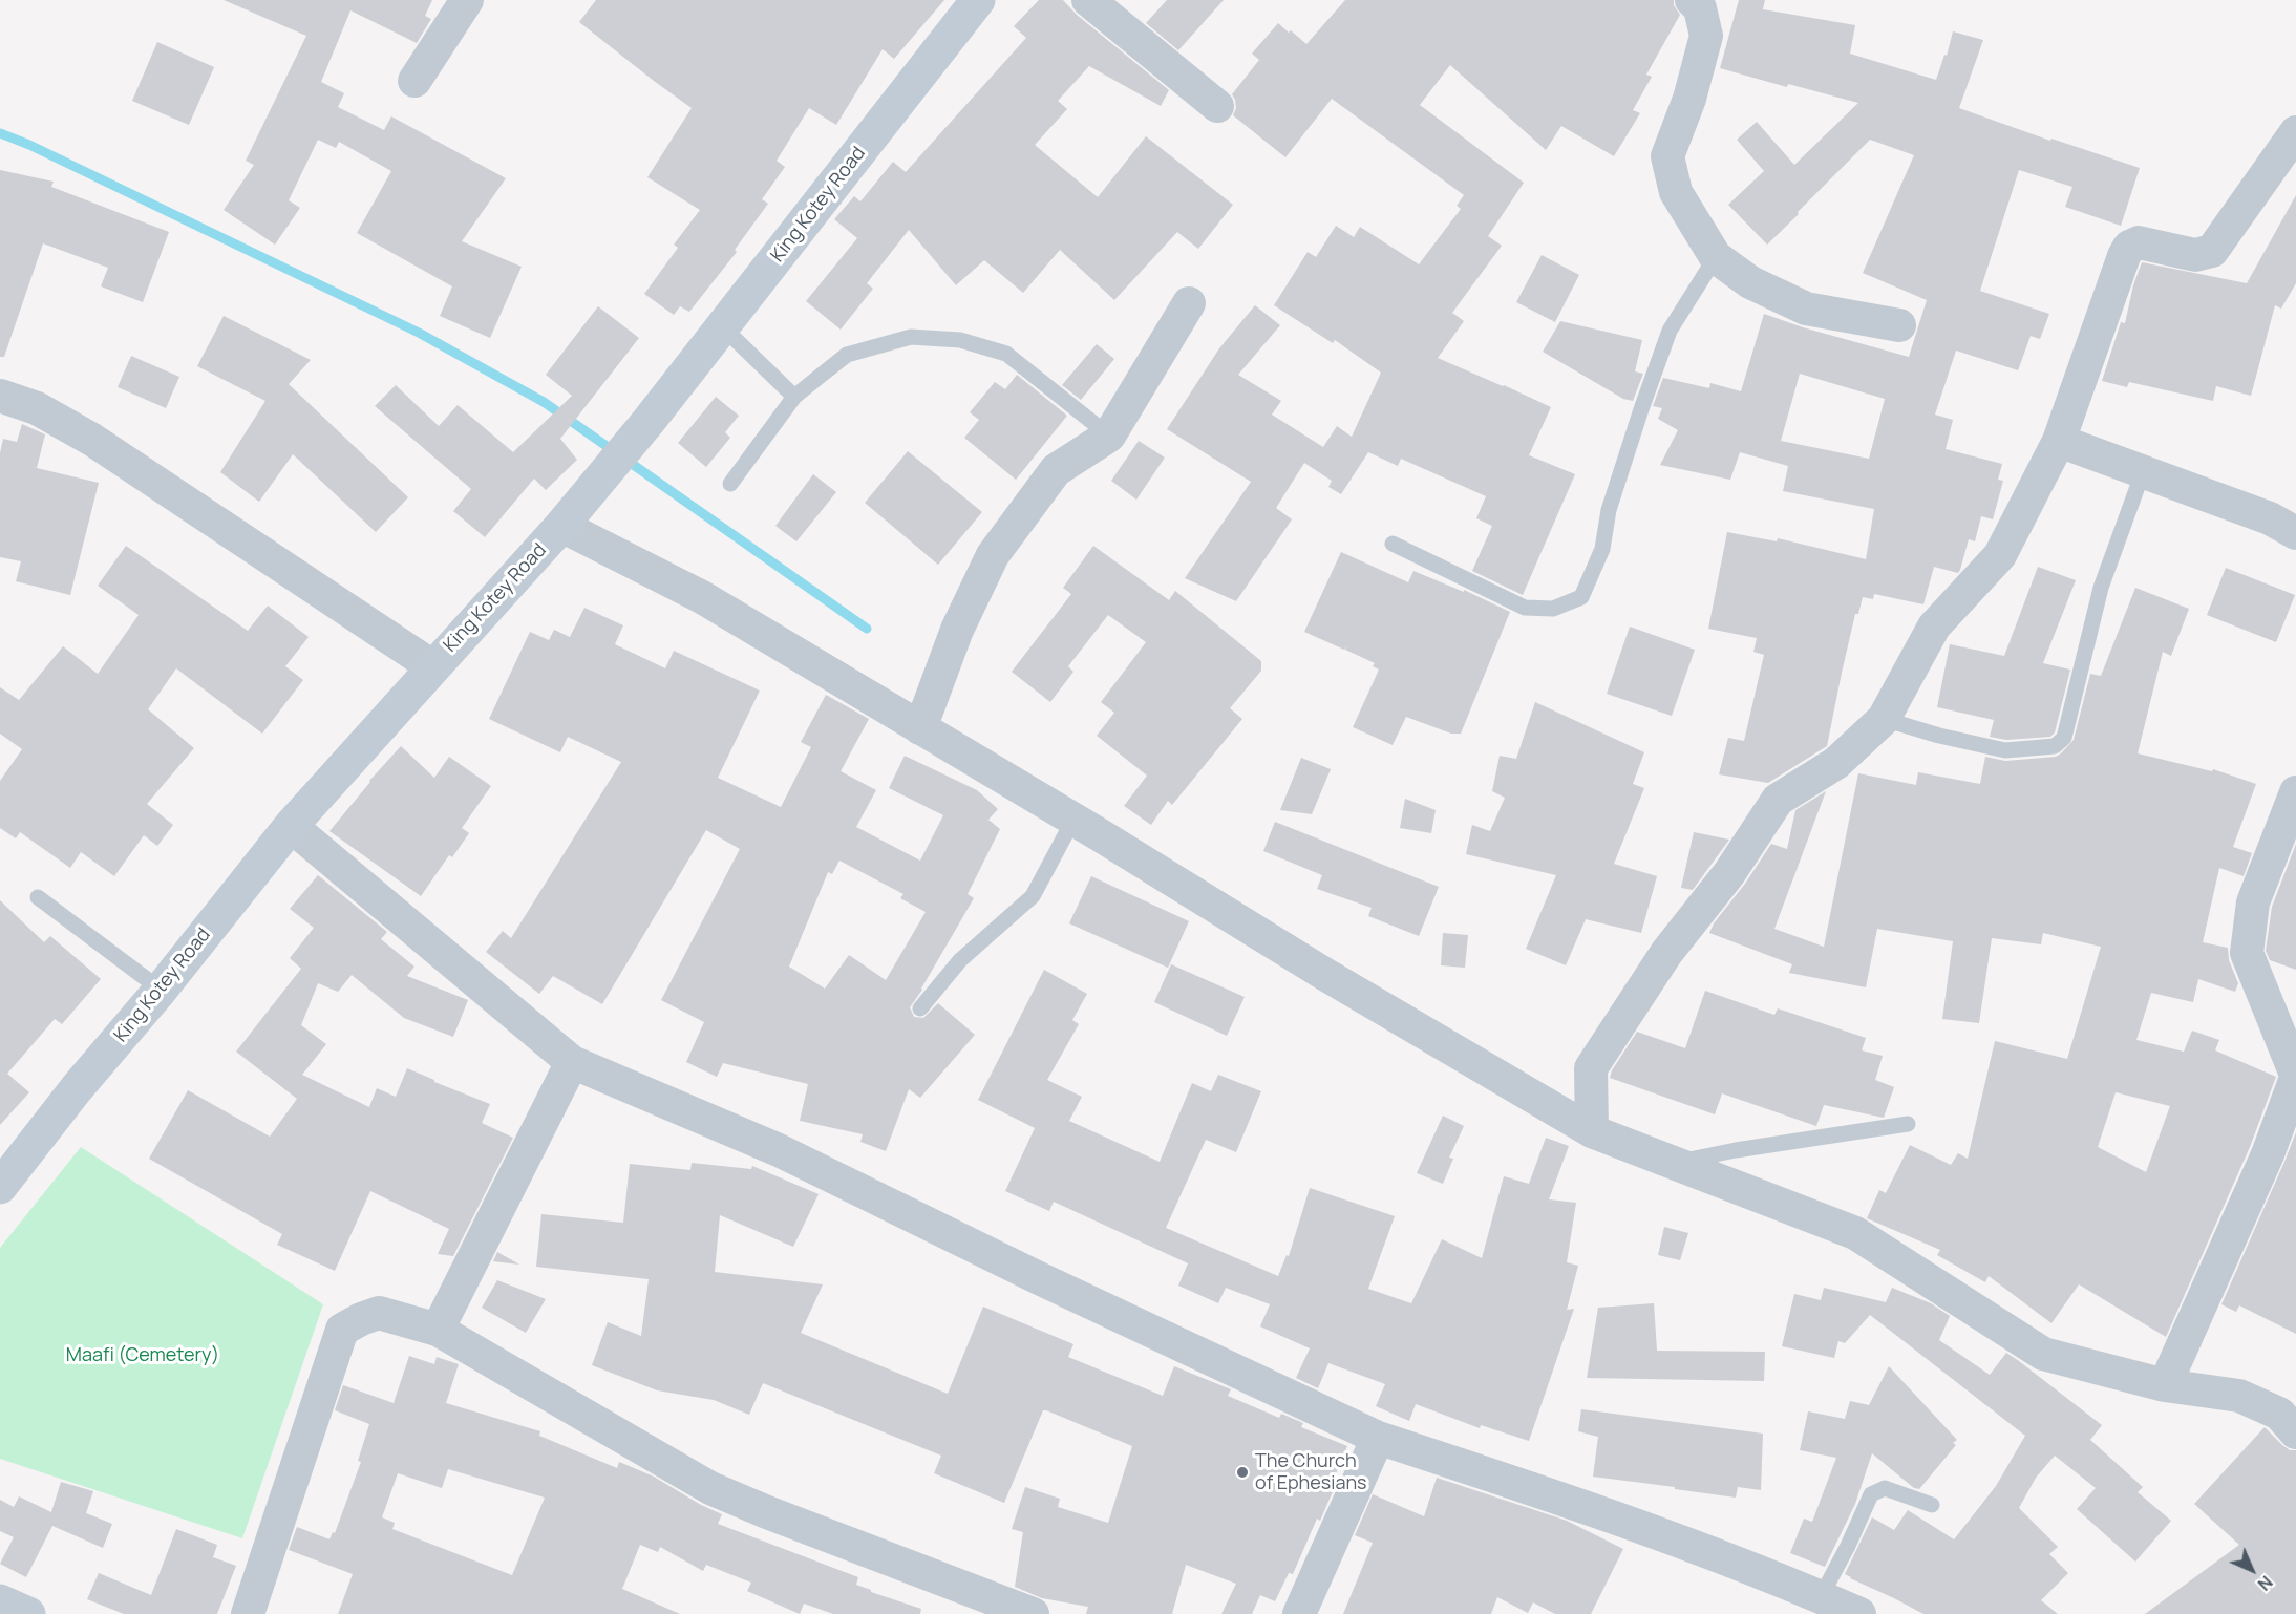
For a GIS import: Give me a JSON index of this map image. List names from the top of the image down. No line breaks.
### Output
{"streets":{"street":["King Kotey Road"]},"parks":["Maafi (Cemetery)"],"places":["The Church of Ephesians"],"north":"bottom right"}
